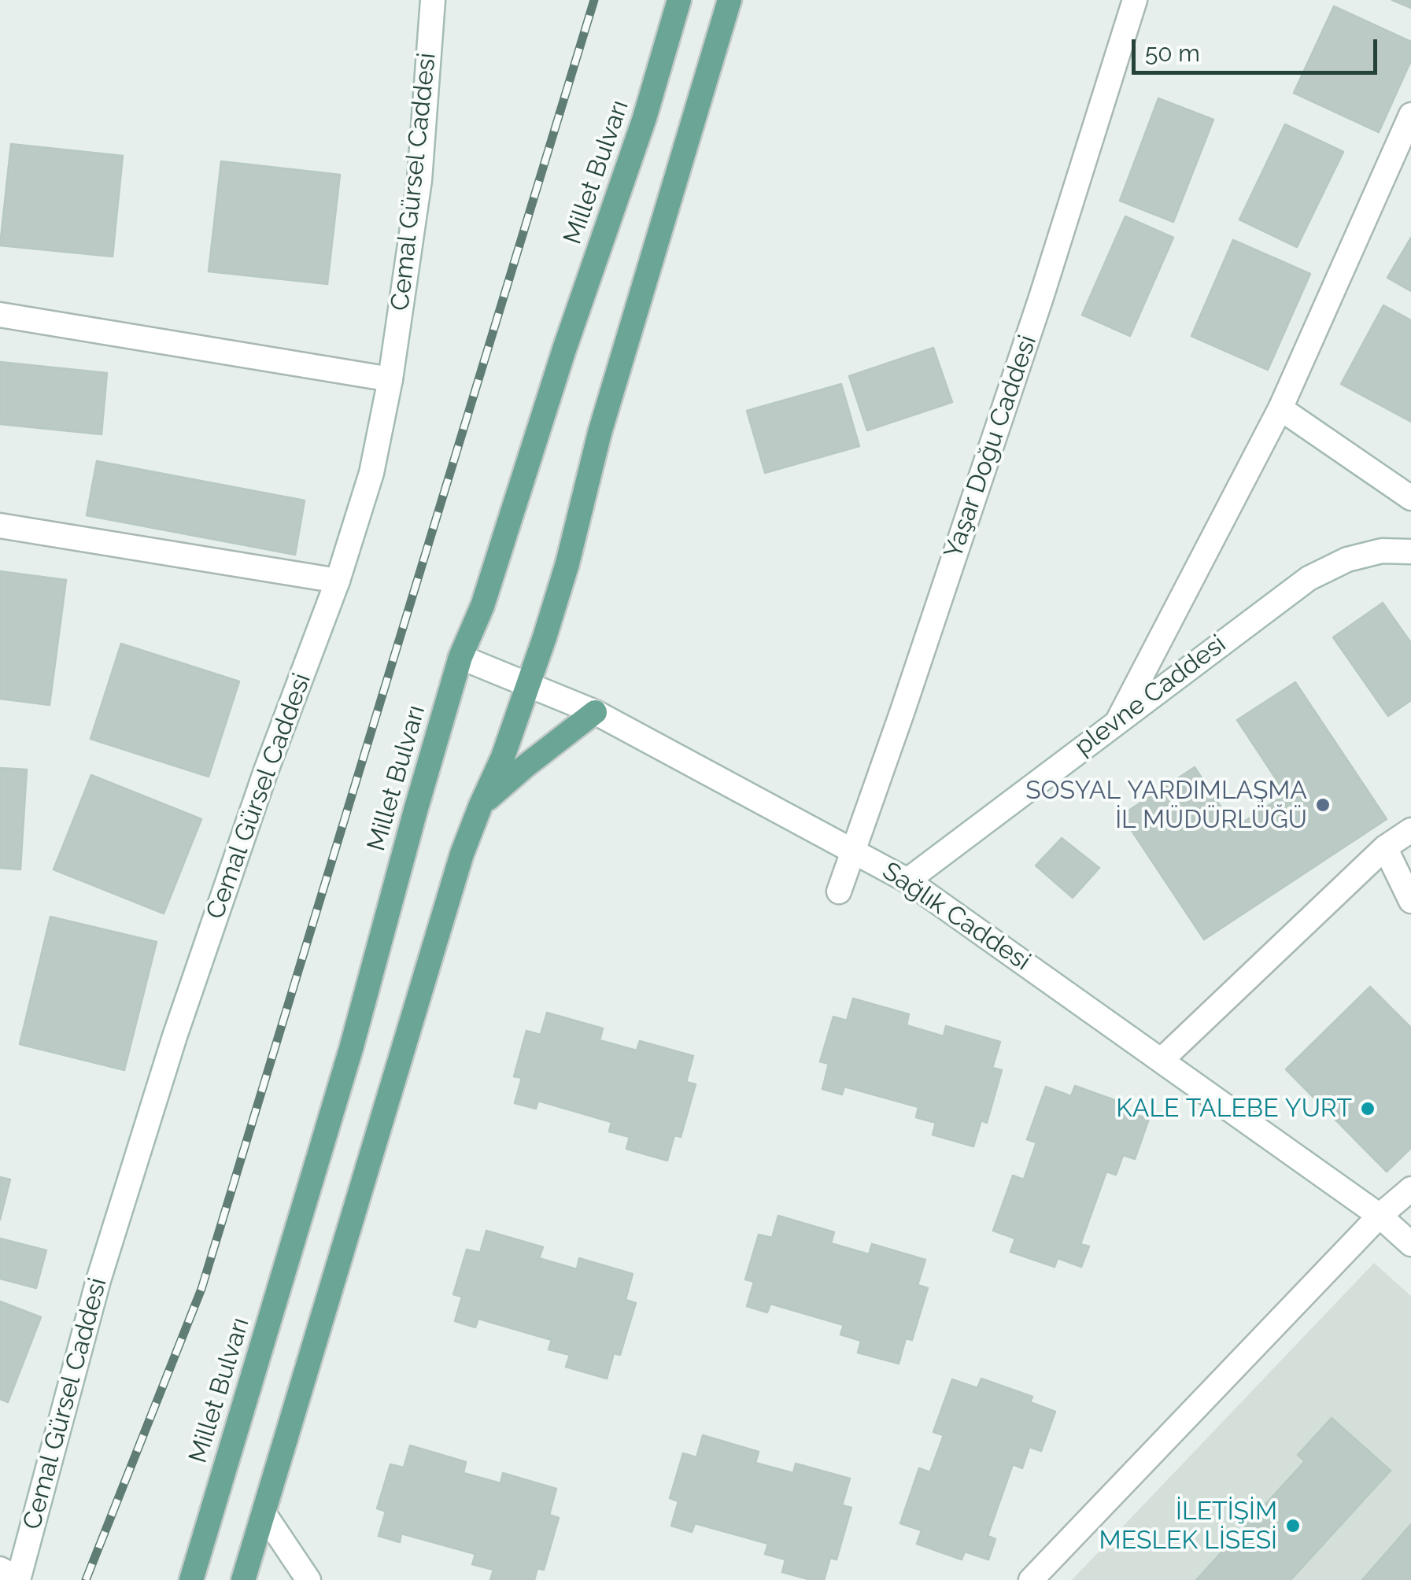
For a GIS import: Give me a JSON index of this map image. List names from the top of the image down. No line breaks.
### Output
{"streets":{"main road":["Millet Bulvarı"],"street":["Cemal Gürsel Caddesi","Yaşar Doğu Caddesi","plevne Caddesi","Sağlık Caddesi"]},"crossings":[["Millet Bulvarı","Sağlık Caddesi"],["Yaşar Doğu Caddesi","Sağlık Caddesi"],["plevne Caddesi","Sağlık Caddesi"]],"places":["SOSYAL YARDIMLAŞMA İL MÜDÜRLÜĞÜ","KALE TALEBE YURT","İLETİŞİM MESLEK LİSESİ"],"scale_bar":"50 m"}
